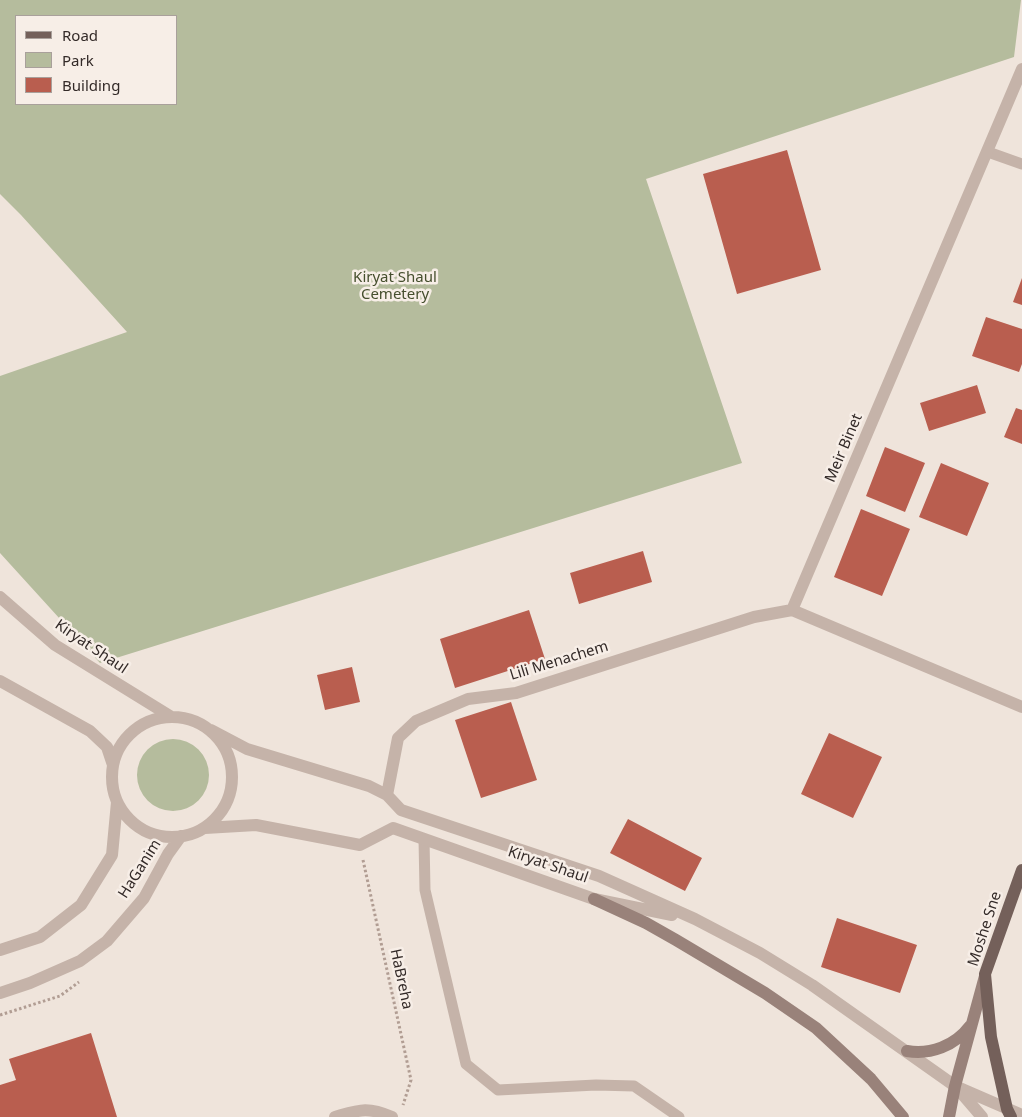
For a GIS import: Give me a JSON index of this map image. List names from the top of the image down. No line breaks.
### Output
{"streets":{"main road":["Moshe Sne"],"street":["Meir Binet","Kiryat Shaul","Lili Menachem","HaGanim"],"path":["HaBreha"]},"crossings":[["Meir Binet","Lili Menachem"],["Kiryat Shaul","Lili Menachem"],["Kiryat Shaul","HaGanim"],["Kiryat Shaul","Moshe Sne"],["Kiryat Shaul","HaBreha"]],"parks":["Kiryat Shaul Cemetery"],"legend":["Road","Park","Building"]}
